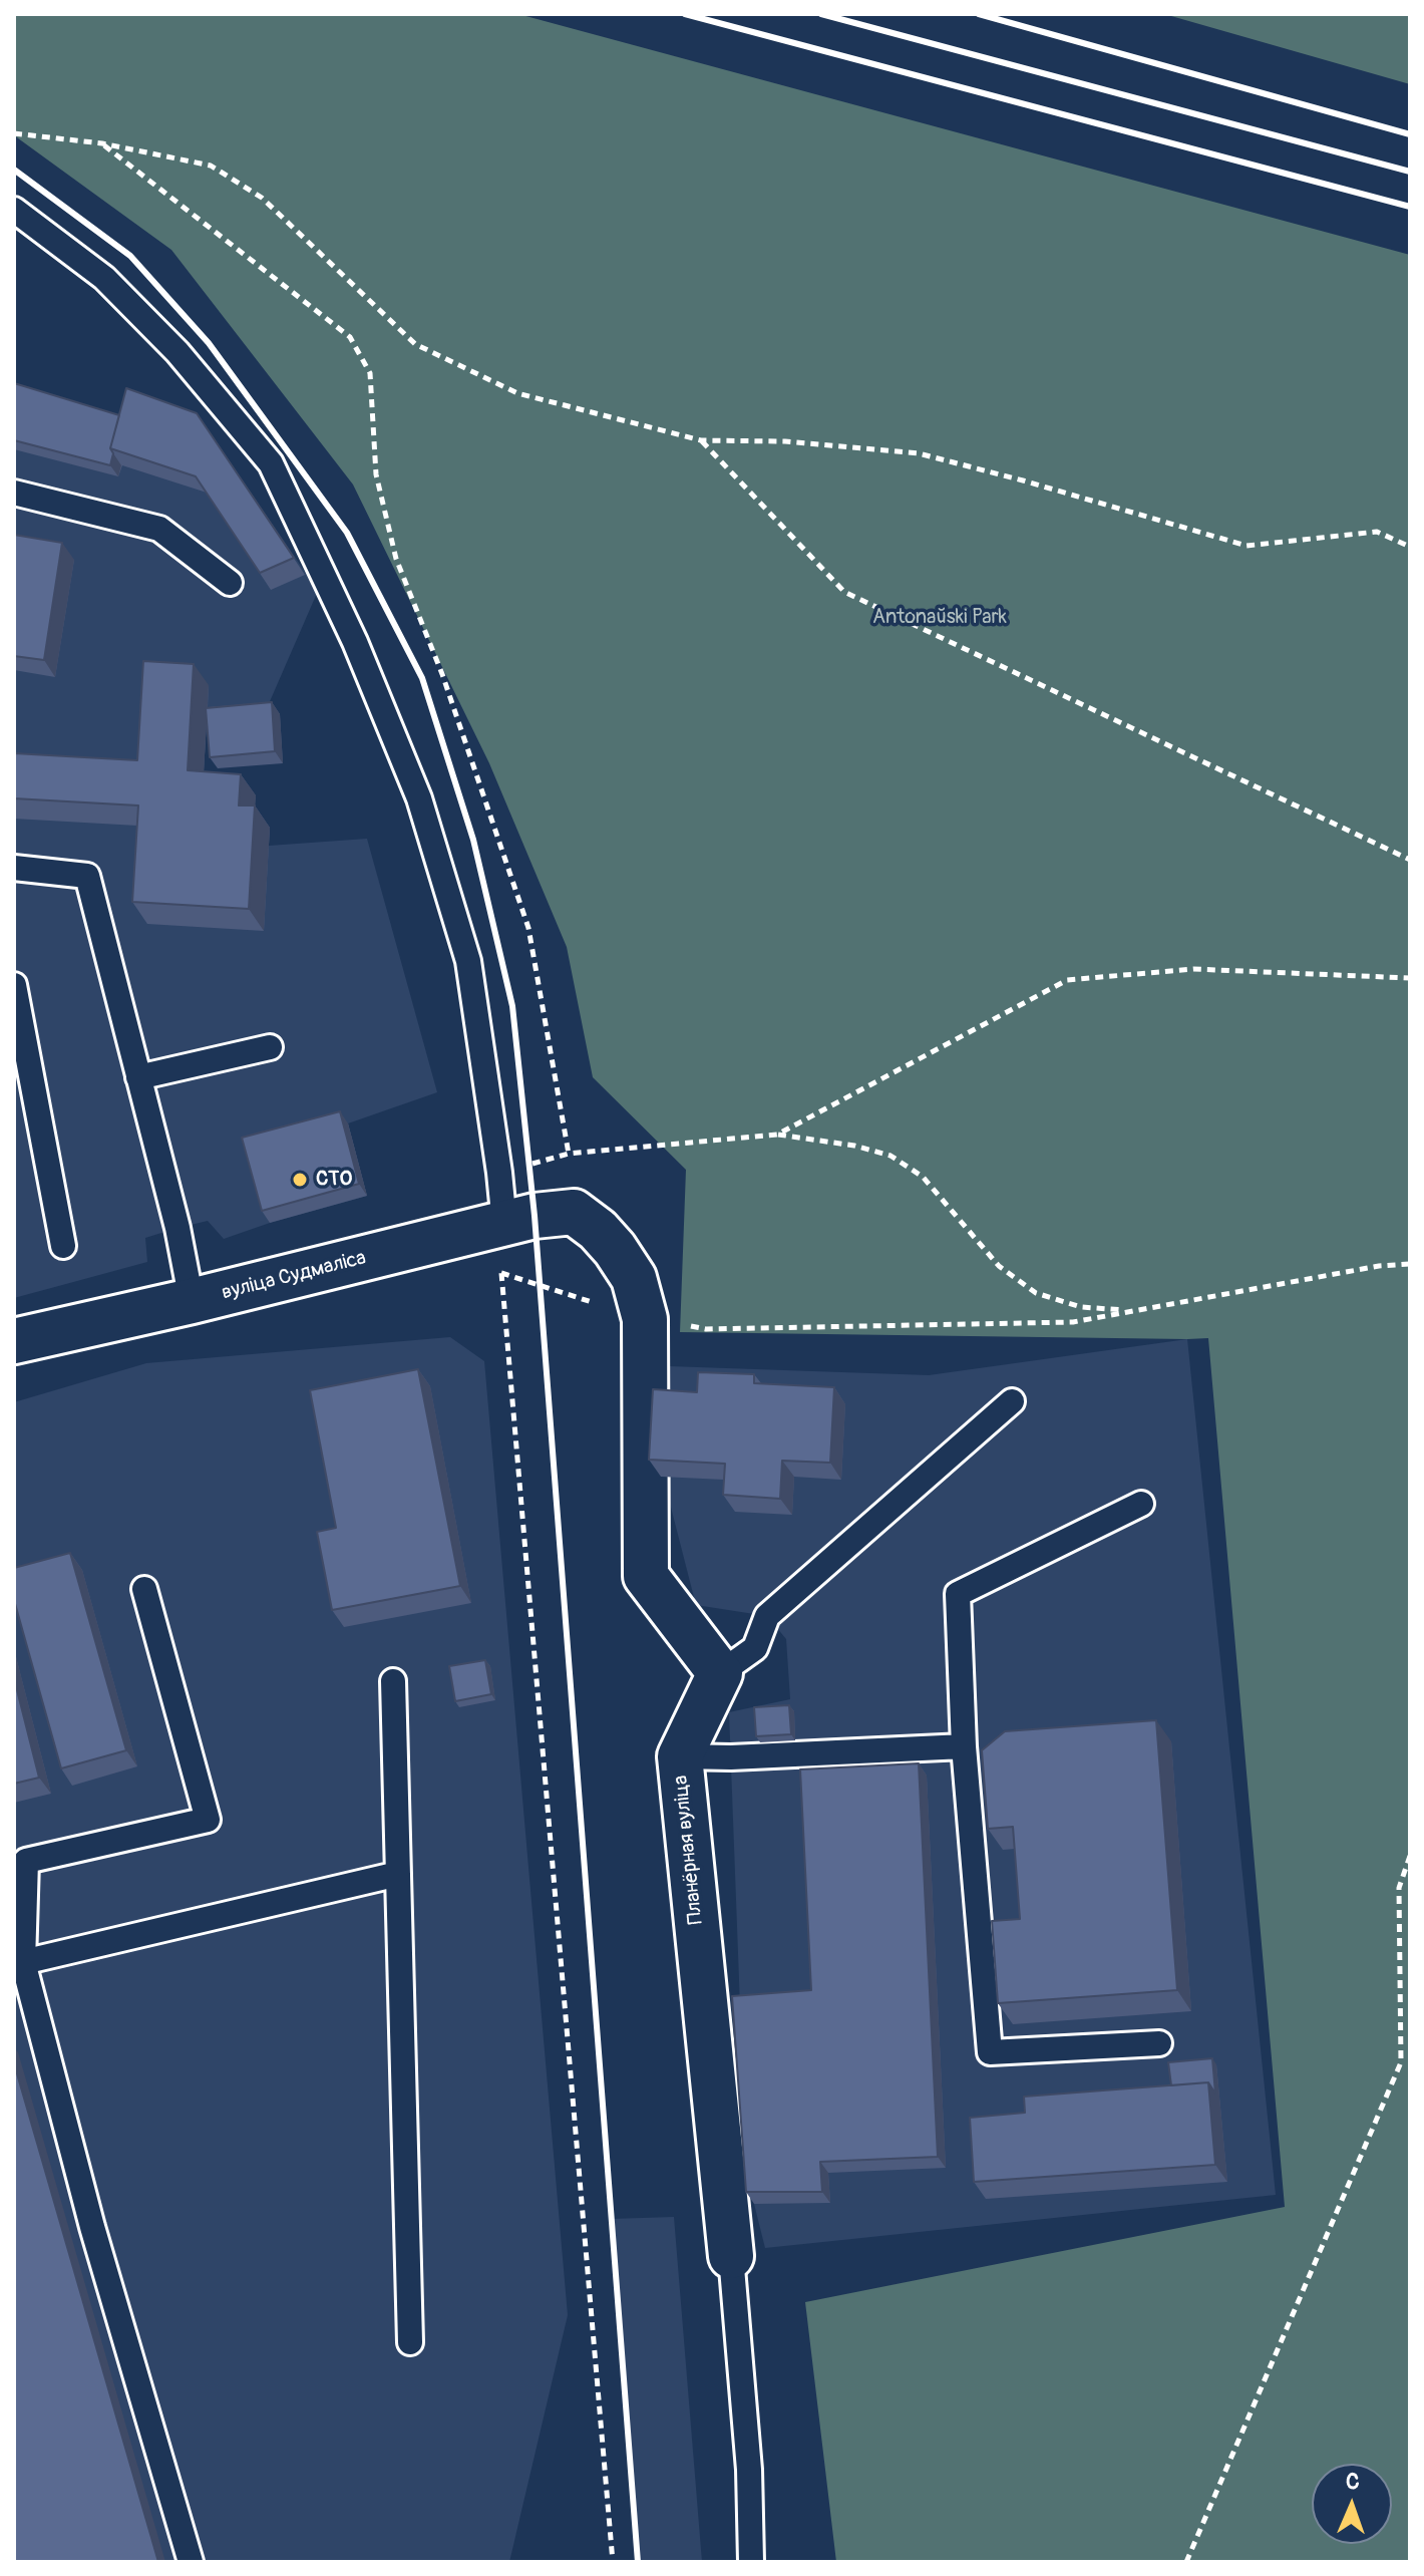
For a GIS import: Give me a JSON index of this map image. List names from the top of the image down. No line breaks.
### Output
{"streets":{"street":["вуліца Судмаліса","Планёрная вуліца"]},"parks":["Antonaŭski Park"],"places":["СТО"],"north":"top"}
